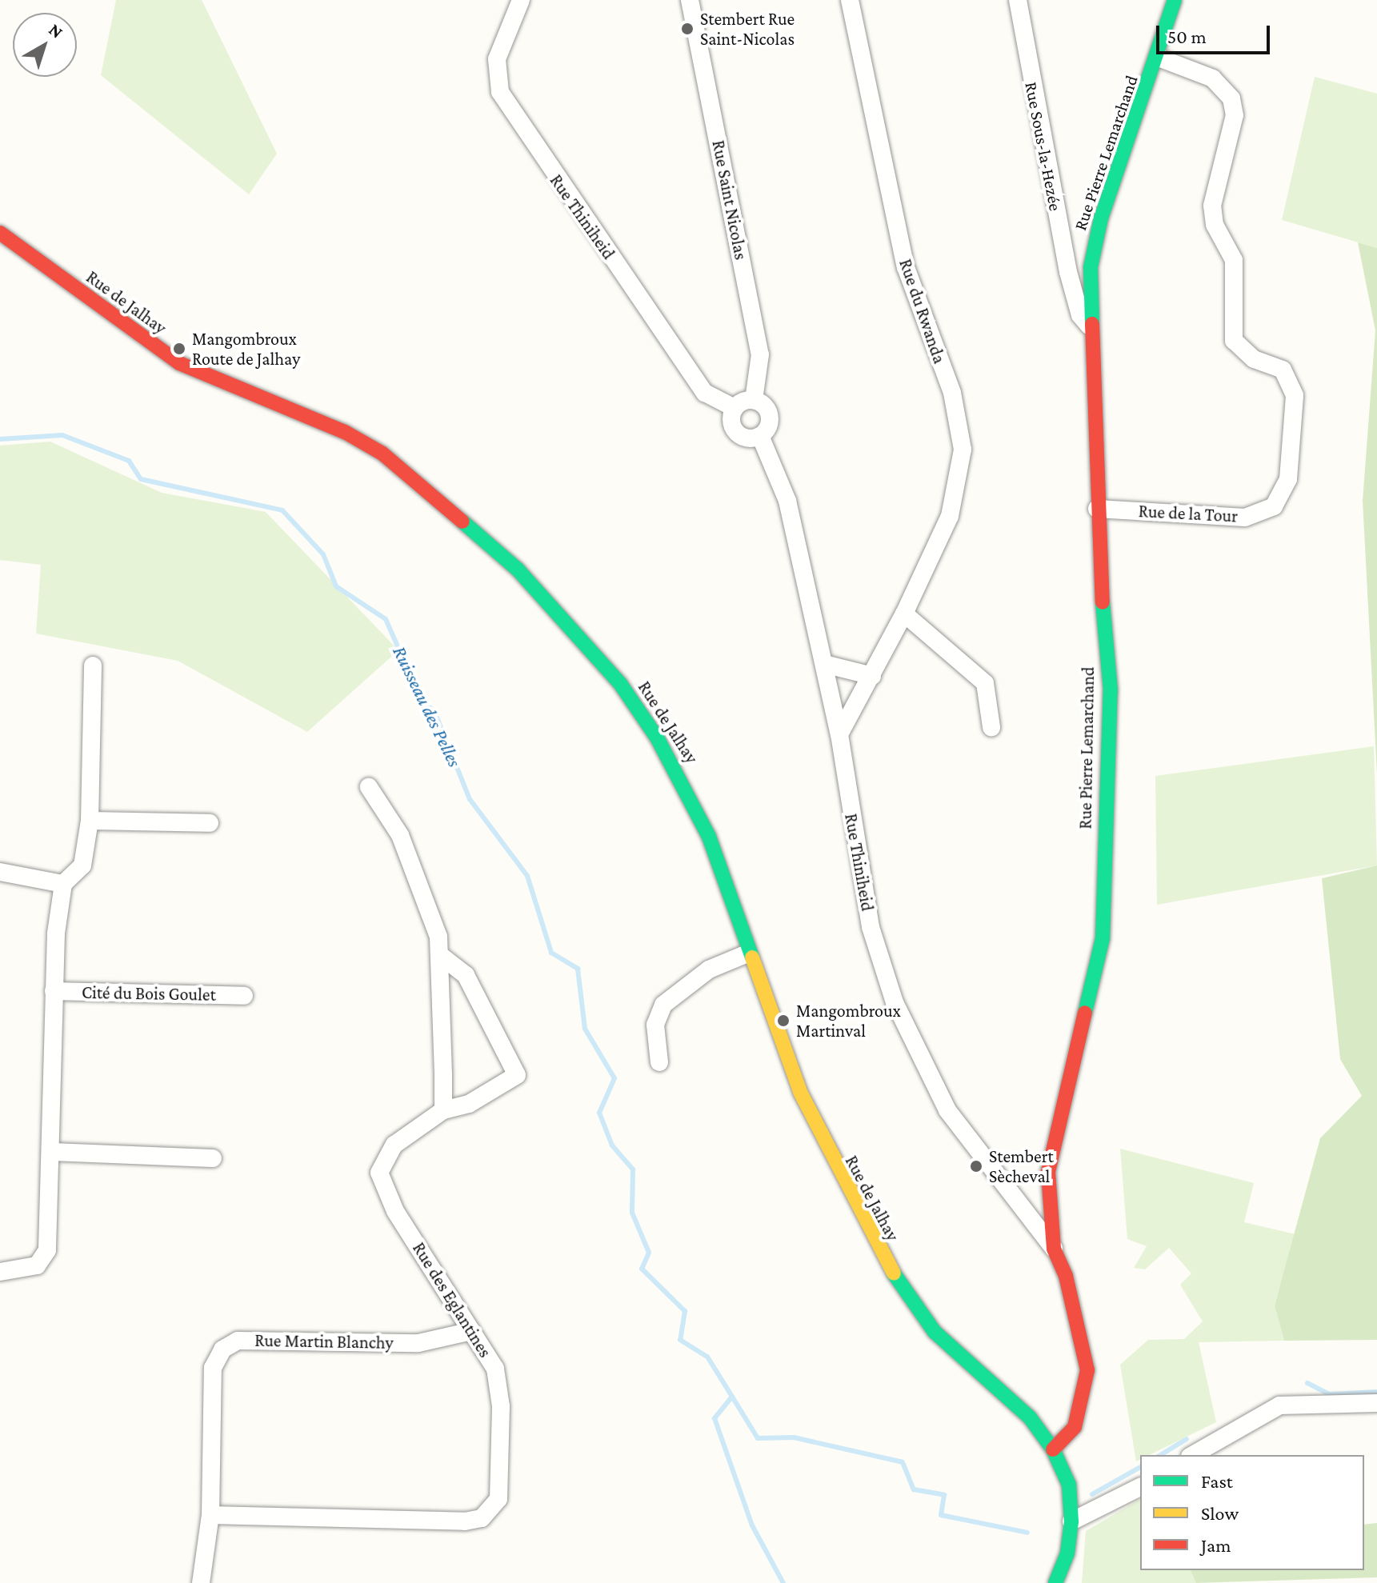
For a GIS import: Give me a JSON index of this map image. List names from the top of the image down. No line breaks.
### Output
{"streets":{"main road":["Rue Pierre Lemarchand","Rue de Jalhay"],"street":["Rue Sous-la-Hezée","Rue Saint Nicolas","Rue Thiniheid","Rue du Rwanda","Rue de la Tour","Cité du Bois Goulet","Rue des Eglantines","Rue Martin Blanchy"]},"crossings":[["Rue Sous-la-Hezée","Rue Pierre Lemarchand"],["Rue Pierre Lemarchand","Rue Thiniheid"],["Rue Pierre Lemarchand","Rue de Jalhay"],["Rue Pierre Lemarchand","Rue de la Tour"],["Rue Saint Nicolas","Rue Thiniheid"],["Rue Thiniheid","Rue du Rwanda"],["Rue des Eglantines","Rue Martin Blanchy"]],"water":["Ruisseau des Pelles"],"places":["Stembert Rue Saint-Nicolas","Mangombroux Route de Jalhay","Mangombroux Martinval","Stembert Sècheval"],"legend":["Fast","Slow","Jam"],"scale_bar":"50 m","north":"top right"}
